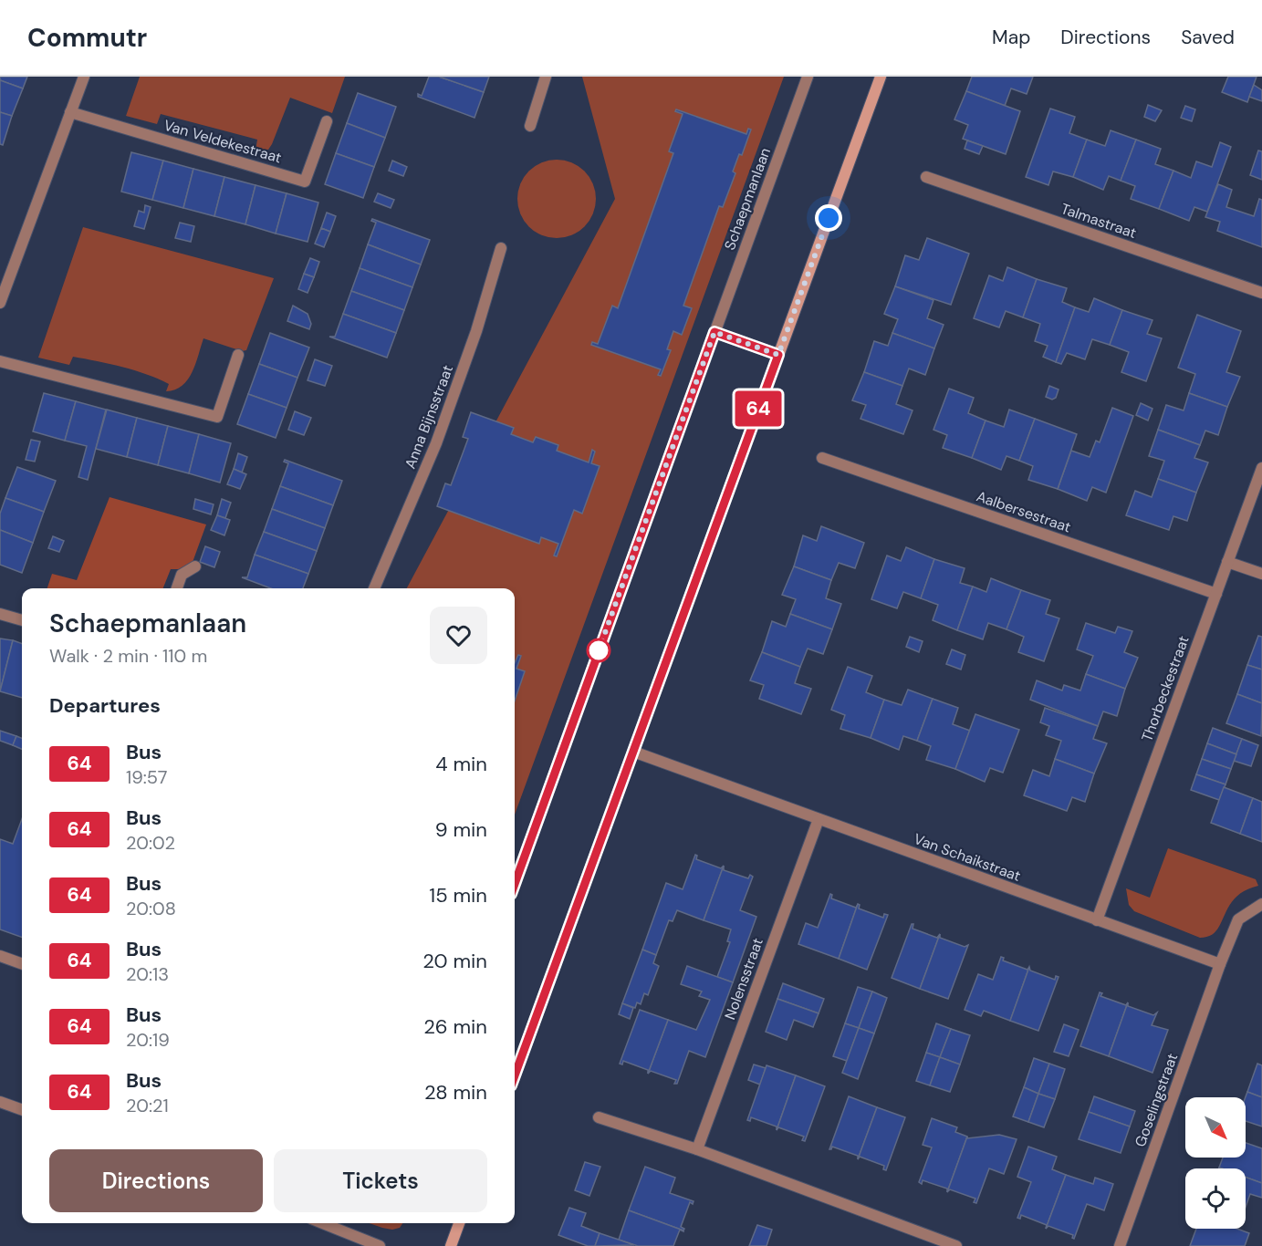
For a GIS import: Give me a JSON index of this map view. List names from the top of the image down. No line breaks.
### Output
{"streets":{"street":["Van Veldekestraat","Schaepmanlaan","Talmastraat","Anna Bijnsstraat","Aalbersestraat","Thorbeckestraat","Van Schaikstraat","Nolensstraat","Goselingstraat"]},"crossings":[["Aalbersestraat","Thorbeckestraat"],["Thorbeckestraat","Van Schaikstraat"],["Van Schaikstraat","Nolensstraat"],["Van Schaikstraat","Goselingstraat"]],"lines":["bus line 64"],"north":"bottom right","page":{"header":"Commutr","nav":["Map","Directions","Saved"],"on_map":"64","heading":[["Schaepmanlaan","Walk · 2 min · 110 m"],"Departures"],"list":[{"mark":"64","name":"Bus","note":"19:57","value":"4 min"},{"mark":"64","name":"Bus","note":"20:02","value":"9 min"},{"mark":"64","name":"Bus","note":"20:08","value":"15 min"},{"mark":"64","name":"Bus","note":"20:13","value":"20 min"},{"mark":"64","name":"Bus","note":"20:19","value":"26 min"},{"mark":"64","name":"Bus","note":"20:21","value":"28 min"}],"buttons":["Directions","Tickets"]}}
